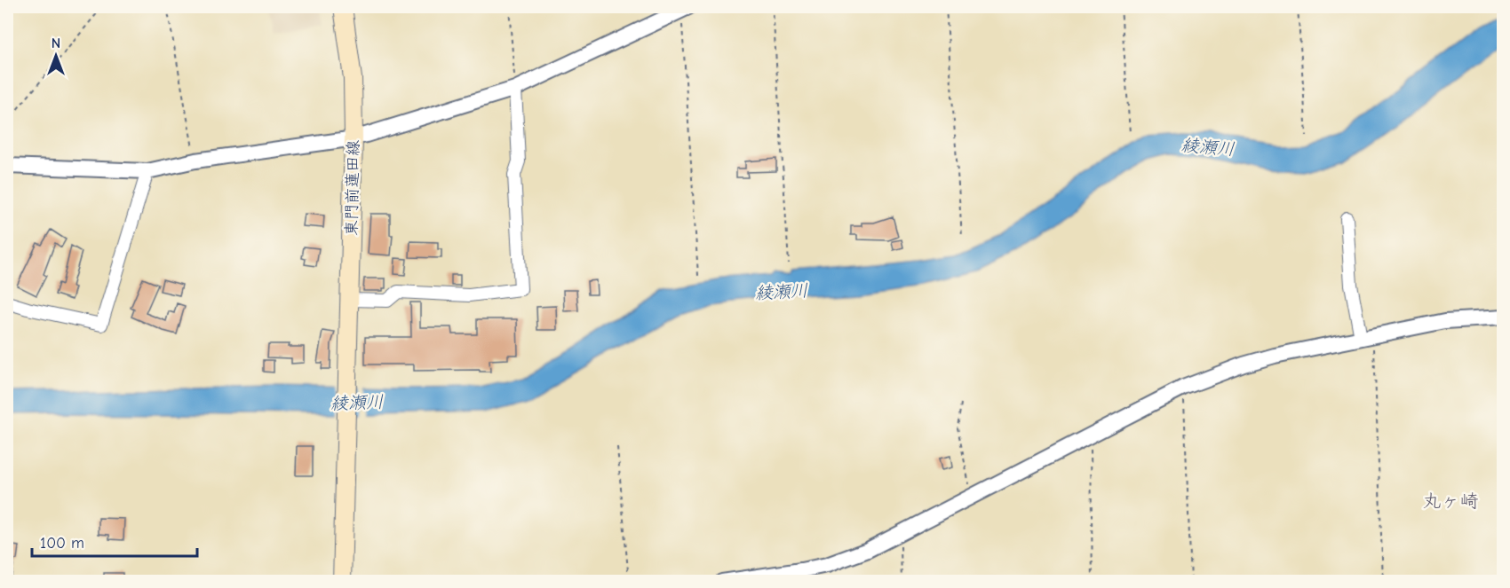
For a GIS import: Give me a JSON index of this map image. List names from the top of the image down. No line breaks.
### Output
{"streets":{"main road":["東門前蓮田線"]},"districts":["丸ヶ崎"],"water":["綾瀬川"],"scale_bar":"100 m","north":"top"}
